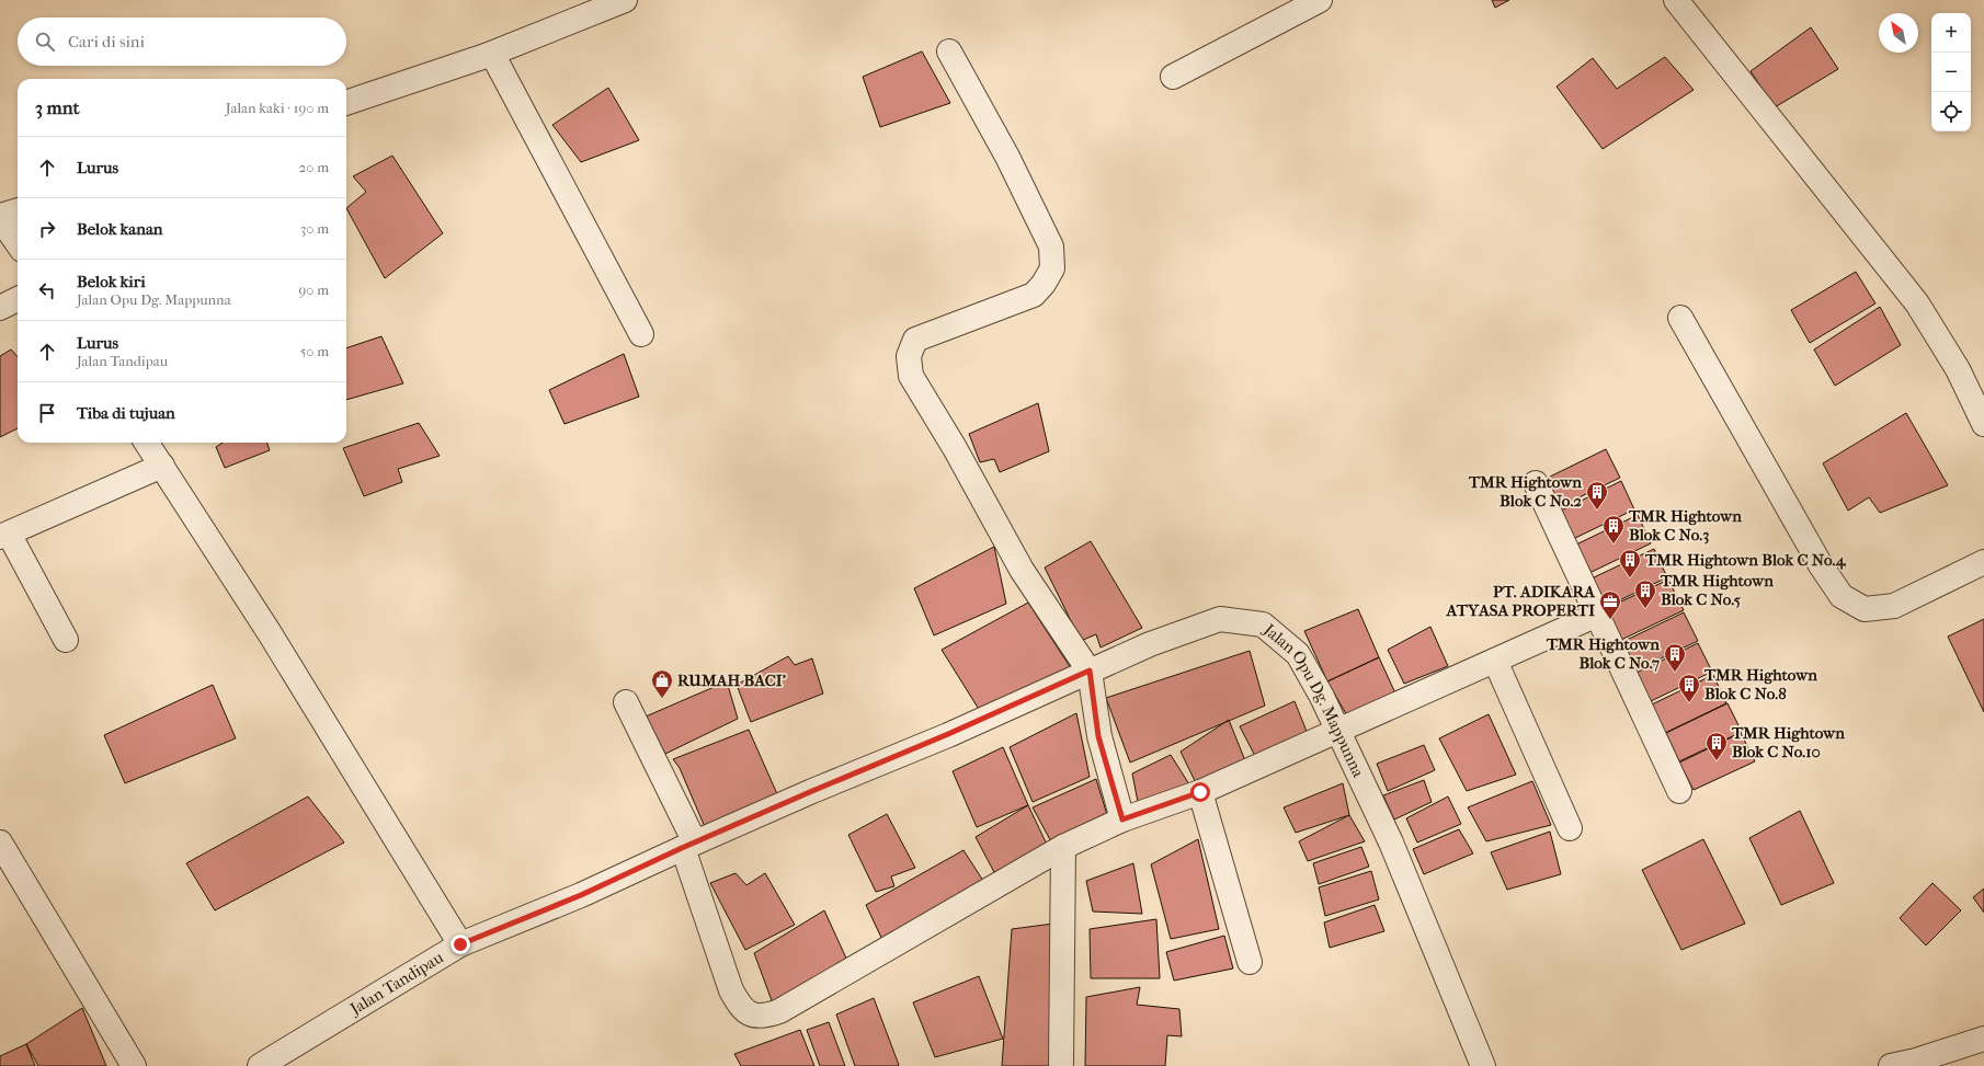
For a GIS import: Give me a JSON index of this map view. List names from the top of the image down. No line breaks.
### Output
{"streets":{"street":["Jalan Opu Dg. Mappunna","Jalan Tandipau"]},"crossings":[["Jalan Opu Dg. Mappunna","Jalan Tandipau"]],"places":{"building":["TMR Hightown Blok C No.2","TMR Hightown Blok C No.3","TMR Hightown Blok C No.4","TMR Hightown Blok C No.5","TMR Hightown Blok C No.7","TMR Hightown Blok C No.8","TMR Hightown Blok C No.10"],"office":["PT. ADIKARA ATYASA PROPERTI"],"shop":["RUMAH BACI'"]},"north":"top left","page":{"map_buttons":["+","−"],"search":"Cari di sini","heading":["3 mnt","Jalan kaki · 190 m"],"list":[["Lurus","20 m"],["Belok kanan","30 m"],["Belok kiri","Jalan Opu Dg. Mappunna","90 m"],["Lurus","Jalan Tandipau","50 m"],"Tiba di tujuan"]}}
